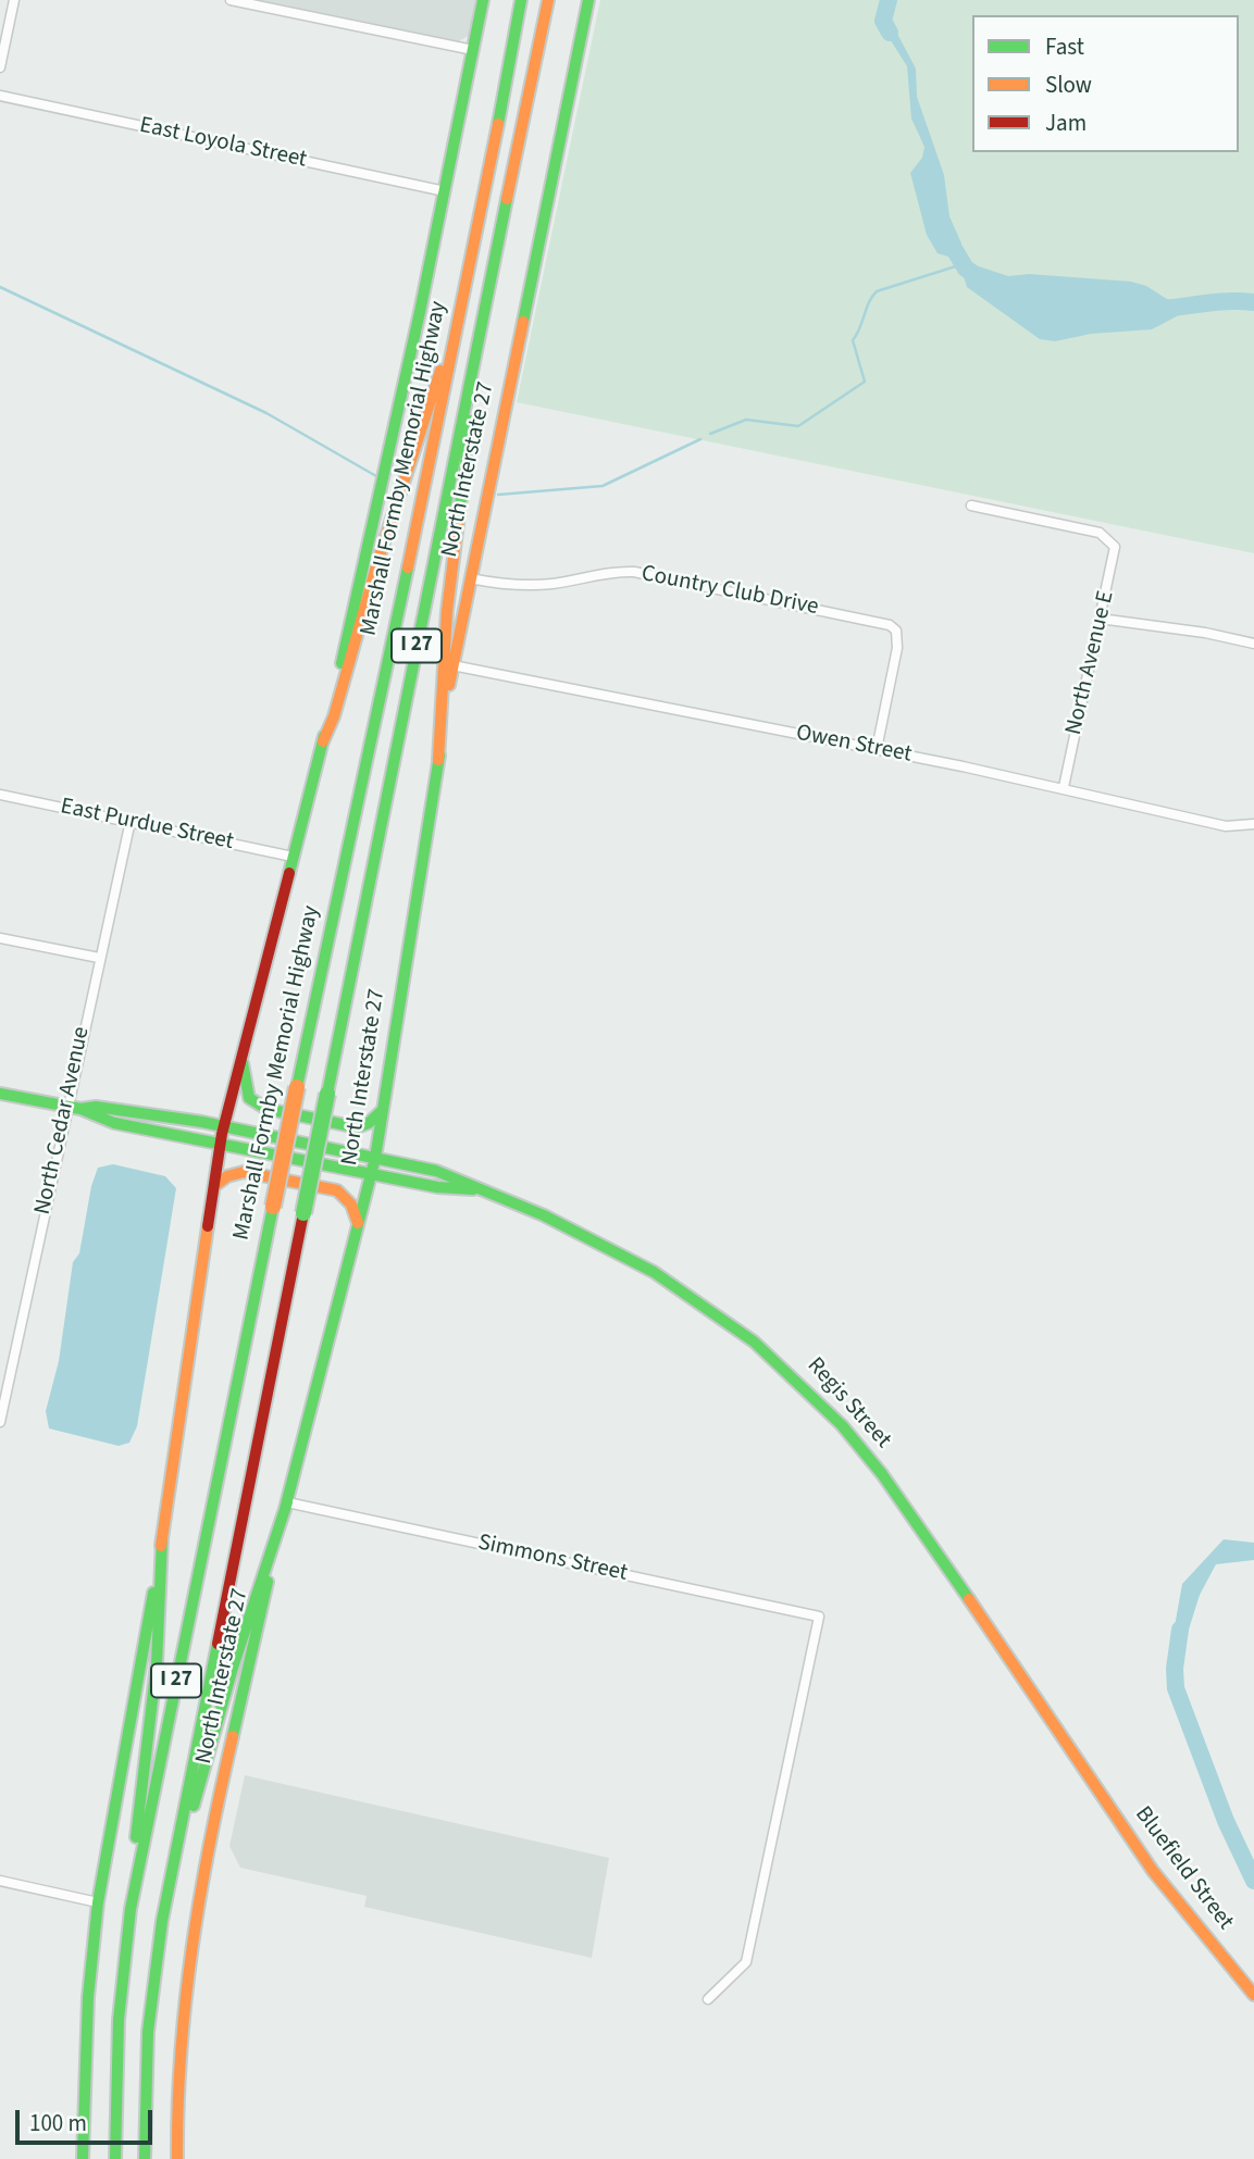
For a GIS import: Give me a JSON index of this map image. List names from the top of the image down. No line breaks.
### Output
{"streets":{"main road":["Marshall Formby Memorial Highway","North Interstate 27","I 27","Regis Street","Bluefield Street"],"street":["East Loyola Street","Country Club Drive","North Avenue E","Owen Street","East Purdue Street","North Cedar Avenue","Simmons Street"]},"crossings":[["North Interstate 27","Country Club Drive"],["North Interstate 27","Owen Street"],["North Interstate 27","Regis Street"],["North Interstate 27","Simmons Street"],["Country Club Drive","Owen Street"],["North Avenue E","Owen Street"],["East Purdue Street","North Cedar Avenue"],["North Cedar Avenue","Regis Street"],["Regis Street","Bluefield Street"]],"legend":["Fast","Slow","Jam"],"scale_bar":"100 m"}
